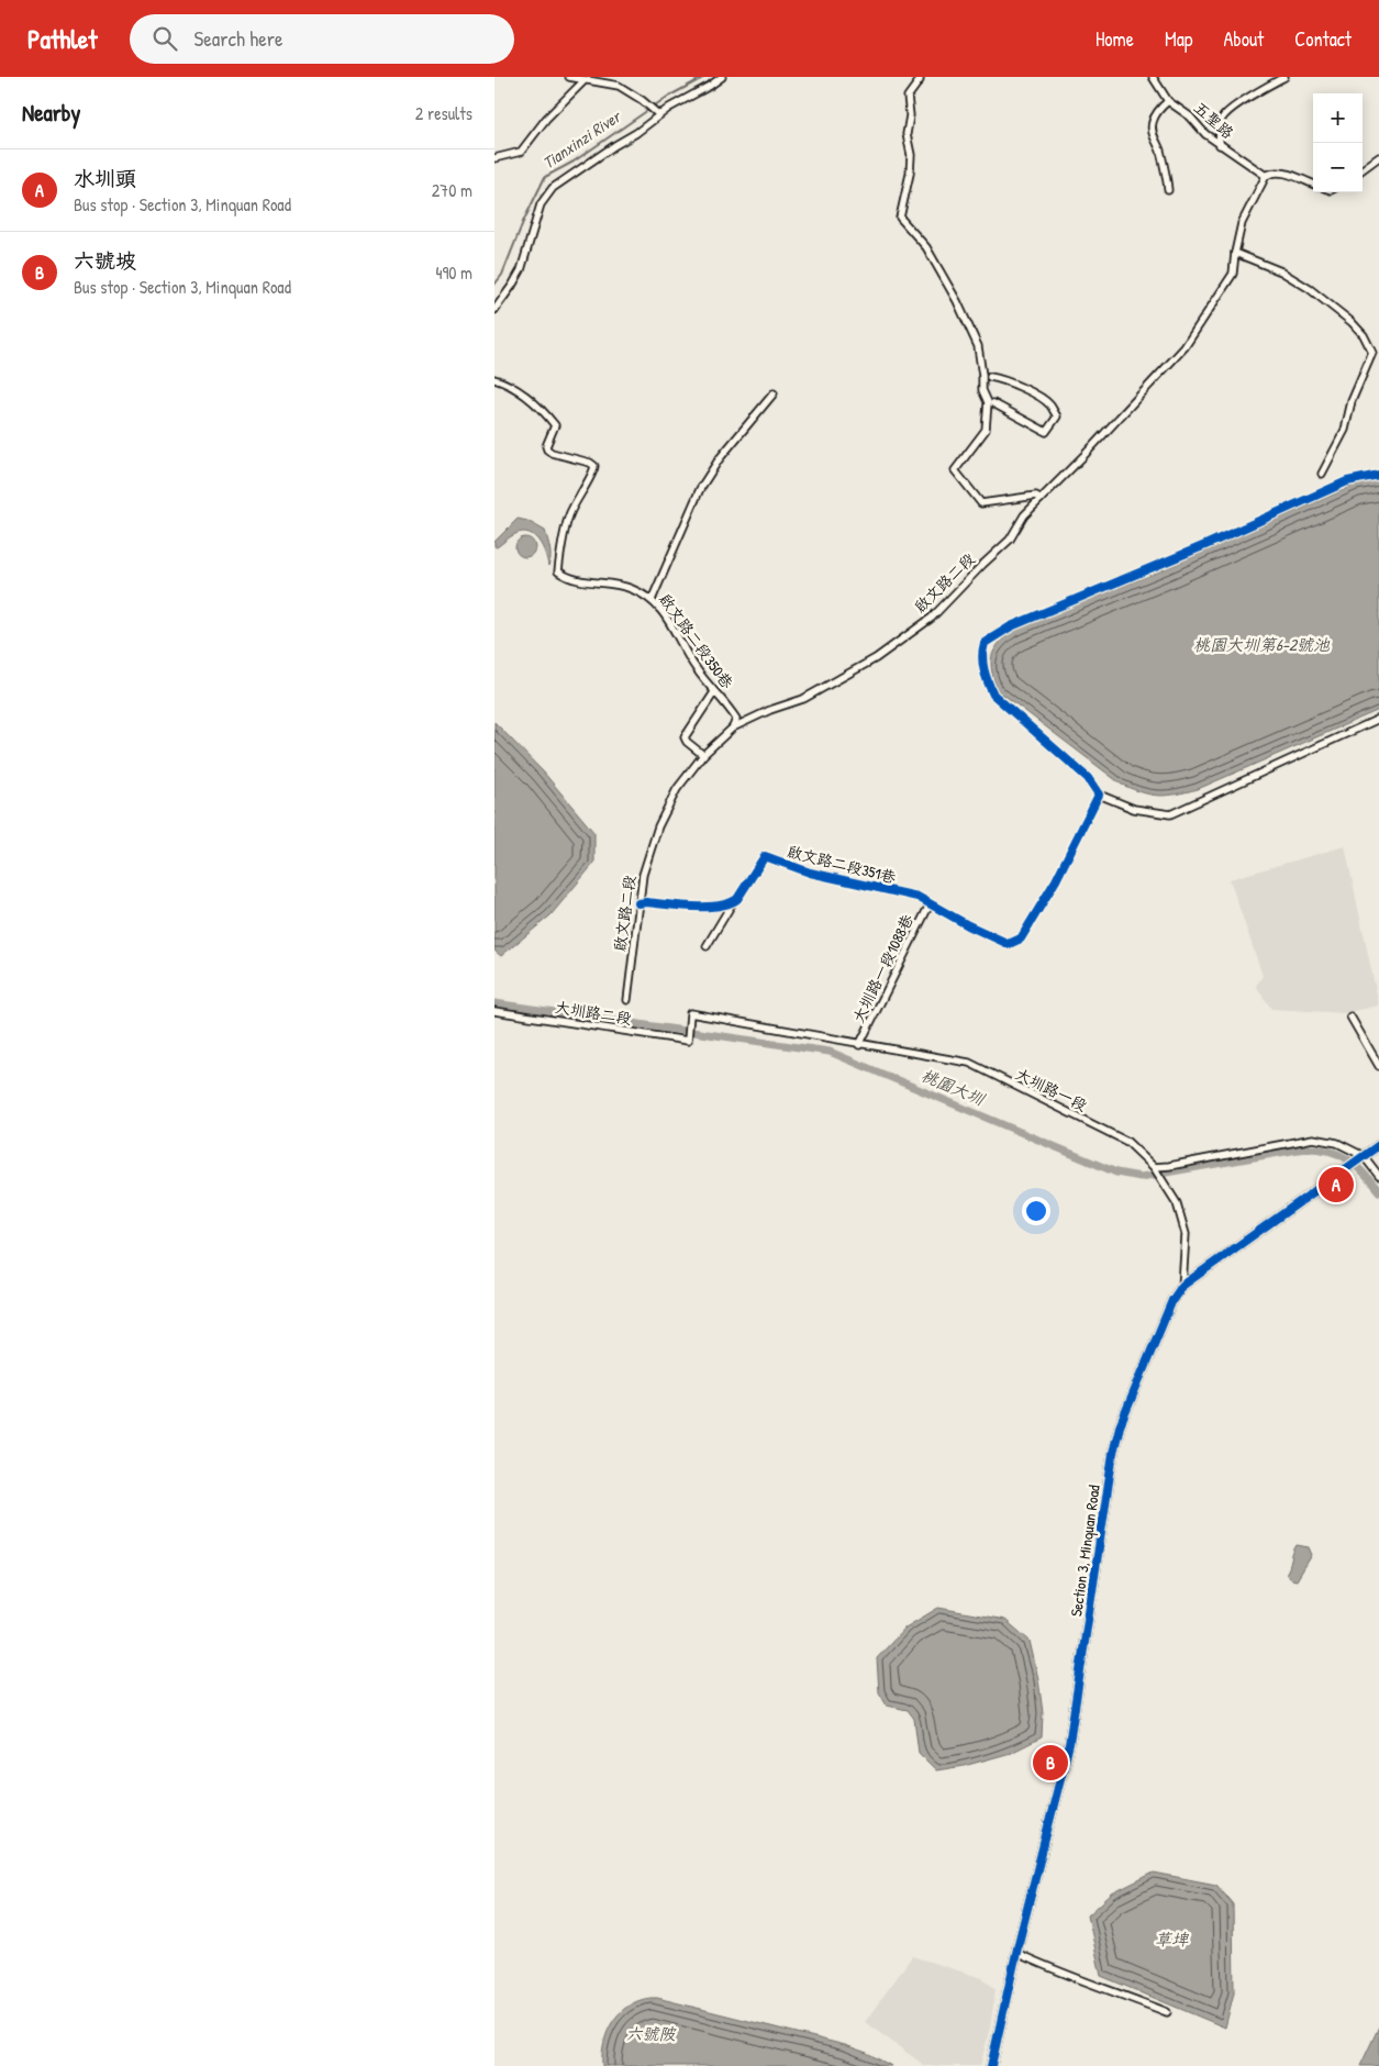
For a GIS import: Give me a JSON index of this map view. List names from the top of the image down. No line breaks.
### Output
{"streets":{"street":["五聖路","啟文路二段","啟文路二段350巷","啟文路二段351巷","大圳路一段1088巷","大圳路二段","大圳路一段","Section 3, Minquan Road"]},"crossings":[["五聖路","啟文路二段"],["啟文路二段","啟文路二段350巷"],["啟文路二段351巷","大圳路一段1088巷"],["大圳路一段1088巷","大圳路一段"],["大圳路二段","大圳路一段"],["大圳路一段","Section 3, Minquan Road"]],"water":["Tianxinzi River","桃園大圳第6-2號池","桃園大圳","草埤","六號陂"],"page":{"header":"Pathlet","search":"Search here","nav":["Home","Map","About","Contact"],"heading":["Nearby","2 results"],"map_buttons":["+","−"],"list":[{"mark":"A","name":"水圳頭","note":"Bus stop · Section 3, Minquan Road","value":"270 m"},{"mark":"B","name":"六號坡","note":"Bus stop · Section 3, Minquan Road","value":"490 m"}],"pins":["A","B"]}}
